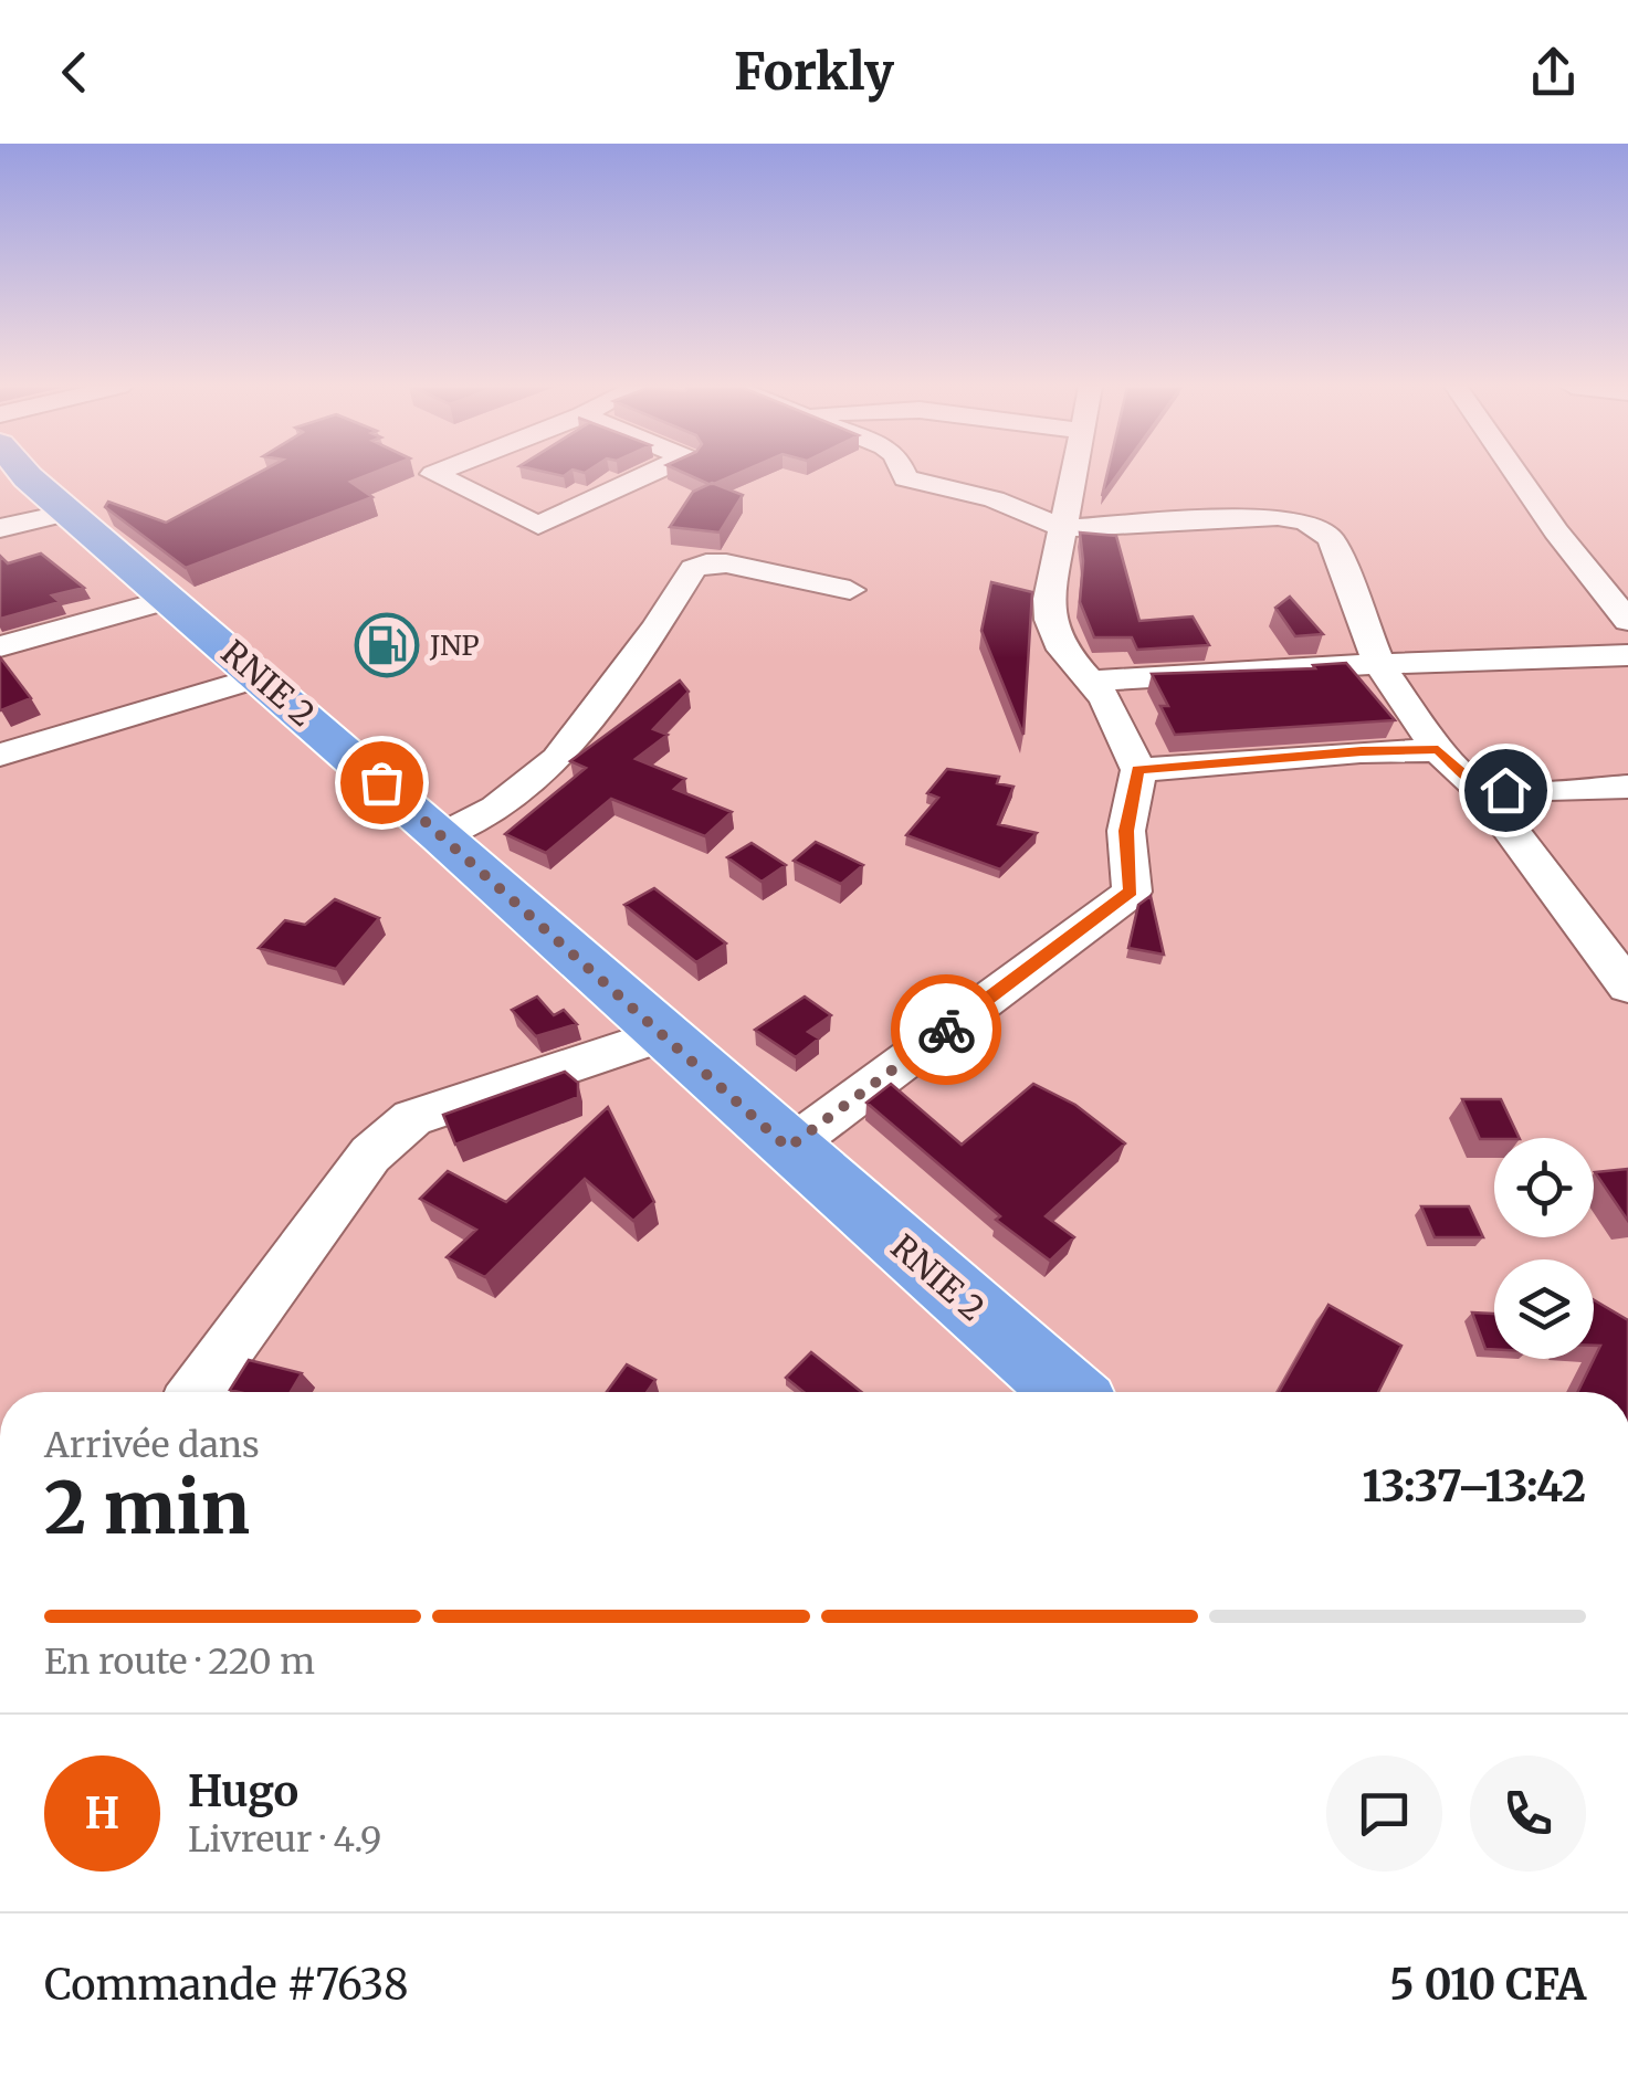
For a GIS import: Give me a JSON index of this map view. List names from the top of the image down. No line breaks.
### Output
{"streets":{"highway":["RNIE 2"]},"places":{"fuel station":["JNP"]},"page":{"header":"Forkly","heading":["2 min","Arrivée dans","13:37–13:42"],"panel":["Hugo","Livreur · 4.9","Commande #7638","5 010 CFA"],"bar":"En route · 220 m","round":"H"}}
